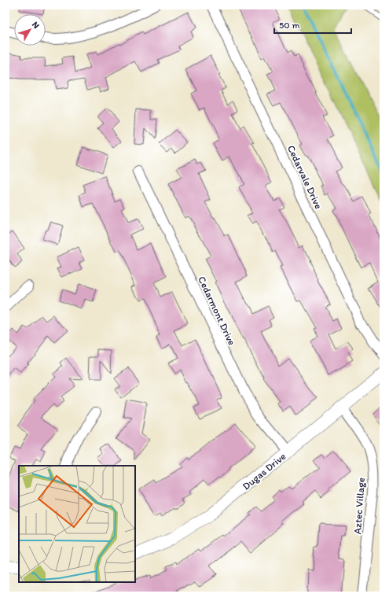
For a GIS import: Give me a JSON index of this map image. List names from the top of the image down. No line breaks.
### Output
{"streets":{"street":["Cedarvale Drive","Cedarmont Drive","Dugas Drive","Aztec Village"]},"crossings":[["Cedarmont Drive","Dugas Drive"],["Dugas Drive","Aztec Village"]],"scale_bar":"50 m","north":"top right"}
